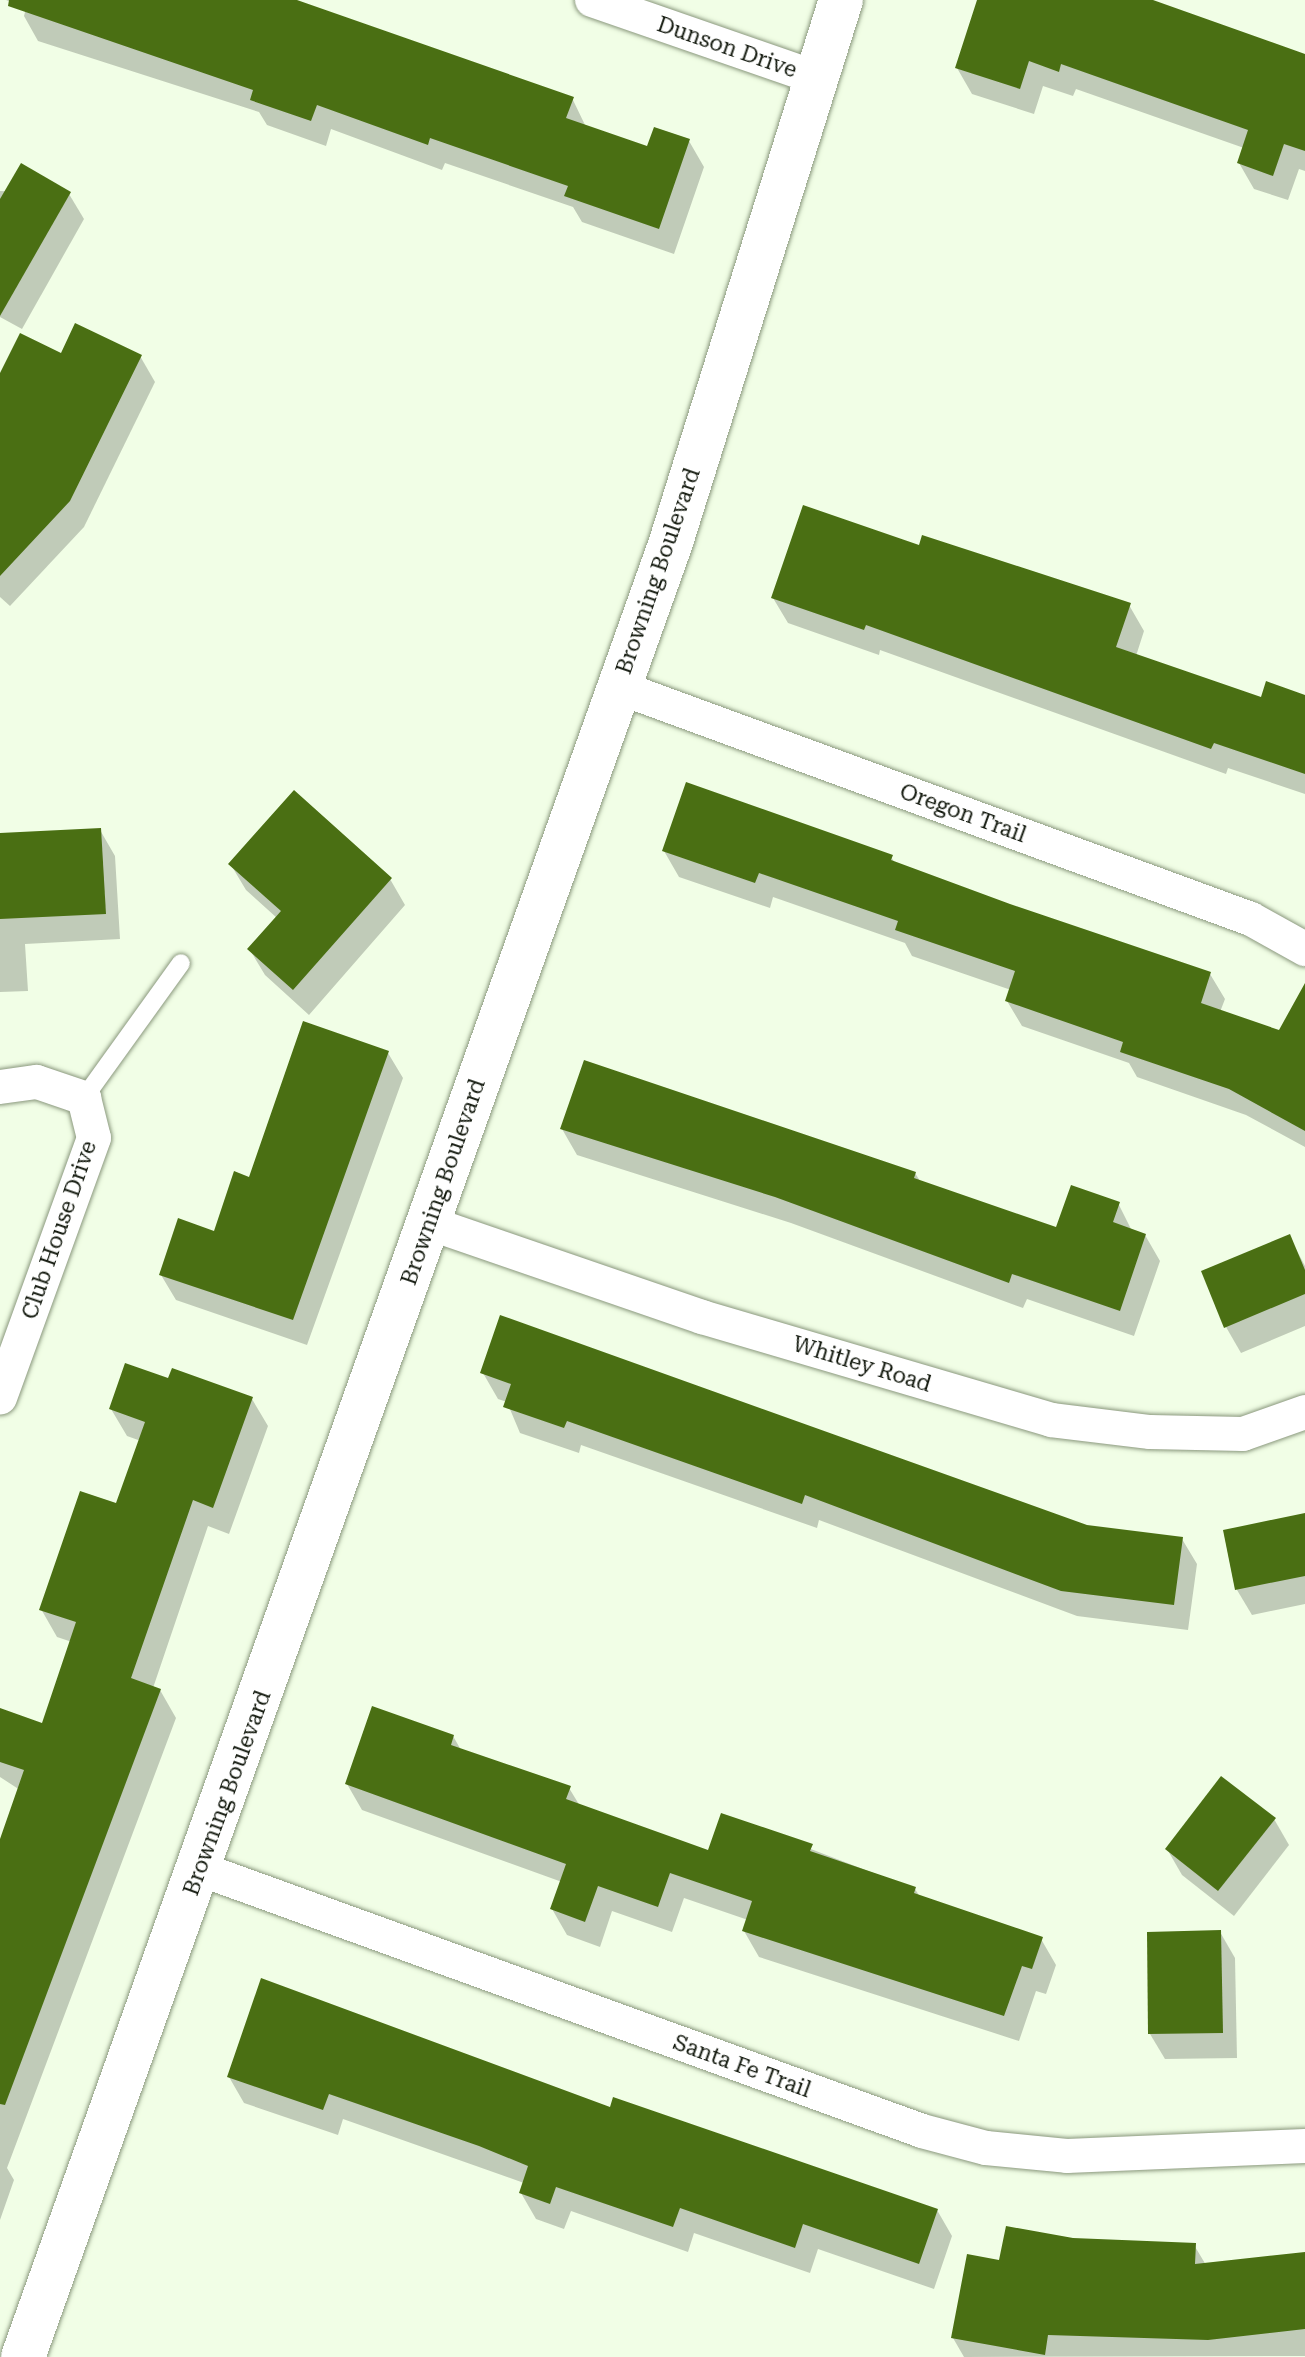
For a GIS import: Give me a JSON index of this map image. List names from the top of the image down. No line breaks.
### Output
{"streets":{"street":["Dunson Drive","Browning Boulevard","Oregon Trail","Club House Drive","Whitley Road","Santa Fe Trail"]},"crossings":[["Dunson Drive","Browning Boulevard"],["Browning Boulevard","Oregon Trail"],["Browning Boulevard","Whitley Road"],["Browning Boulevard","Santa Fe Trail"]]}
